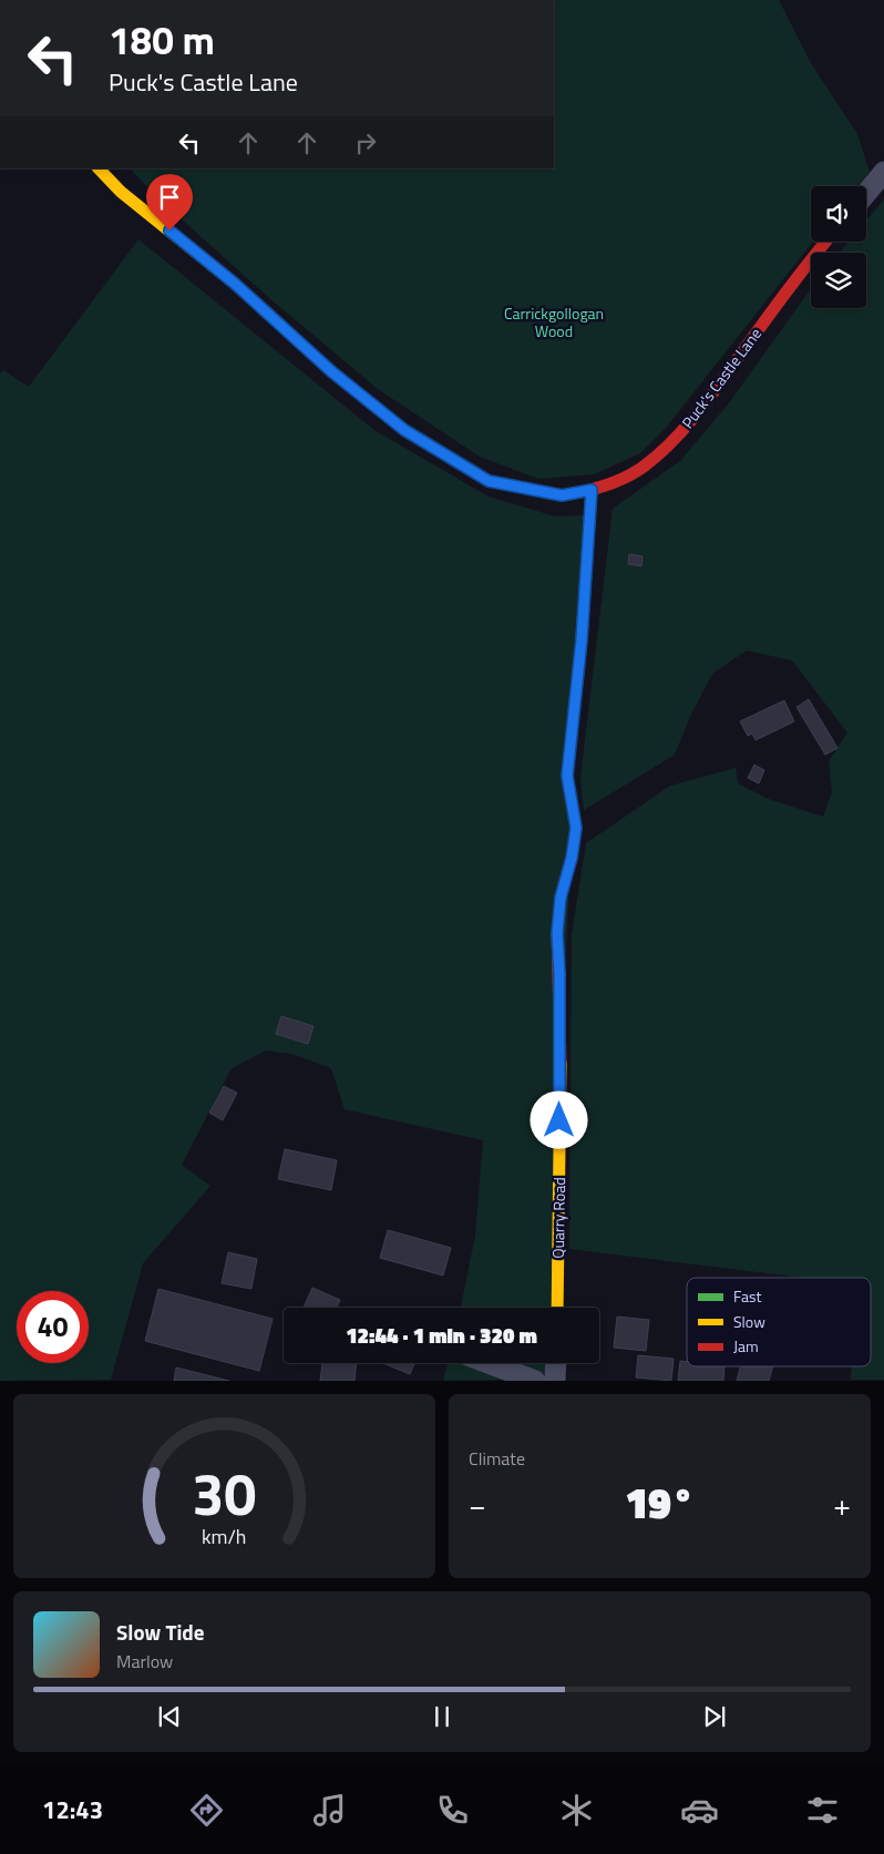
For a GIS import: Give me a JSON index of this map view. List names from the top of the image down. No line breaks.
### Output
{"streets":{"street":["Puck's Castle Lane","Quarry Road"]},"crossings":[["Puck's Castle Lane","Quarry Road"]],"parks":["Carrickgollogan Wood"],"legend":["Fast","Slow","Jam"],"page":{"turn":["180 m","Puck's Castle Lane"],"limit":"40","trip":"12:44 · 1 min · 320 m","tile":"Climate","heat":["−","19°","+"],"song":["Slow Tide","Marlow"],"tabs":"12:43","gauge":["30","km/h"]}}
